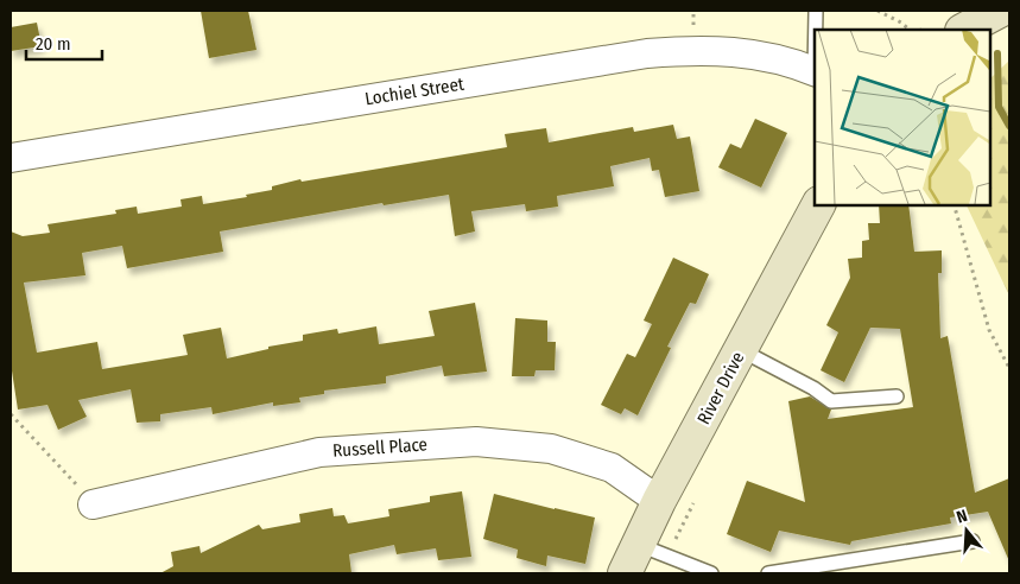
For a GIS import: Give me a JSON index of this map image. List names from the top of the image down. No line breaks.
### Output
{"streets":{"street":["Lochiel Street","River Drive","Russell Place"]},"crossings":[["River Drive","Russell Place"]],"scale_bar":"20 m","north":"top"}
